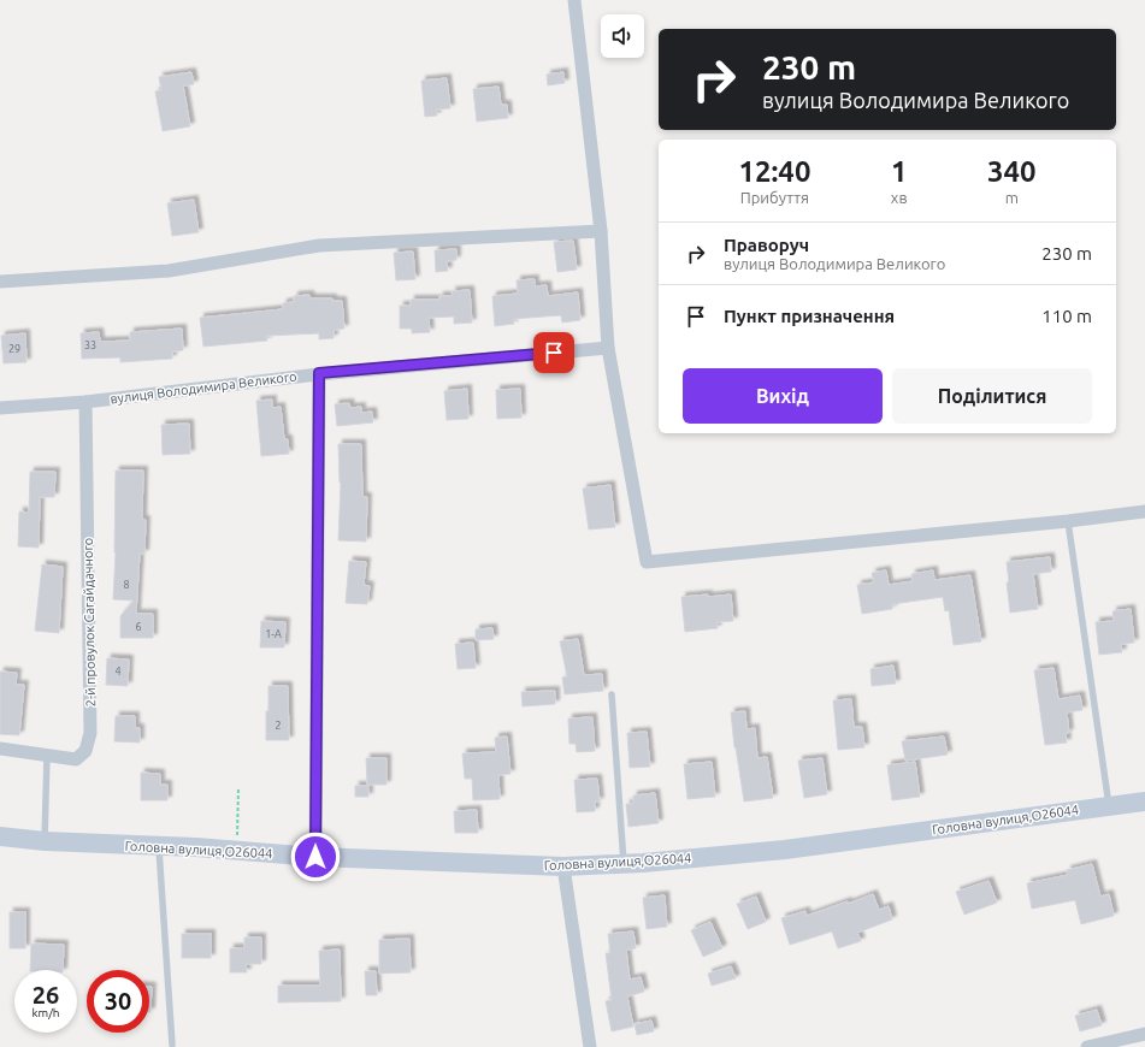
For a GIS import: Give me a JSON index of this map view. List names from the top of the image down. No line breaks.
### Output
{"streets":{"main road":["Головна вулиця,О26044"],"street":["вулиця Володимира Великого","2-й провулок Сагайдачного"]},"crossings":[["вулиця Володимира Великого","2-й провулок Сагайдачного"]],"house_numbers":["33","29","8","6","1-А","4","2"],"page":{"turn":["230 m","вулиця Володимира Великого"],"eta":["12:40","Прибуття","1","хв","340","m"],"list":[{"name":"Праворуч","note":"вулиця Володимира Великого","value":"230 m"},{"name":"Пункт призначення","value":"110 m"}],"buttons":["Вихід","Поділитися"],"speed":"26 km/h","limit":"30"}}
